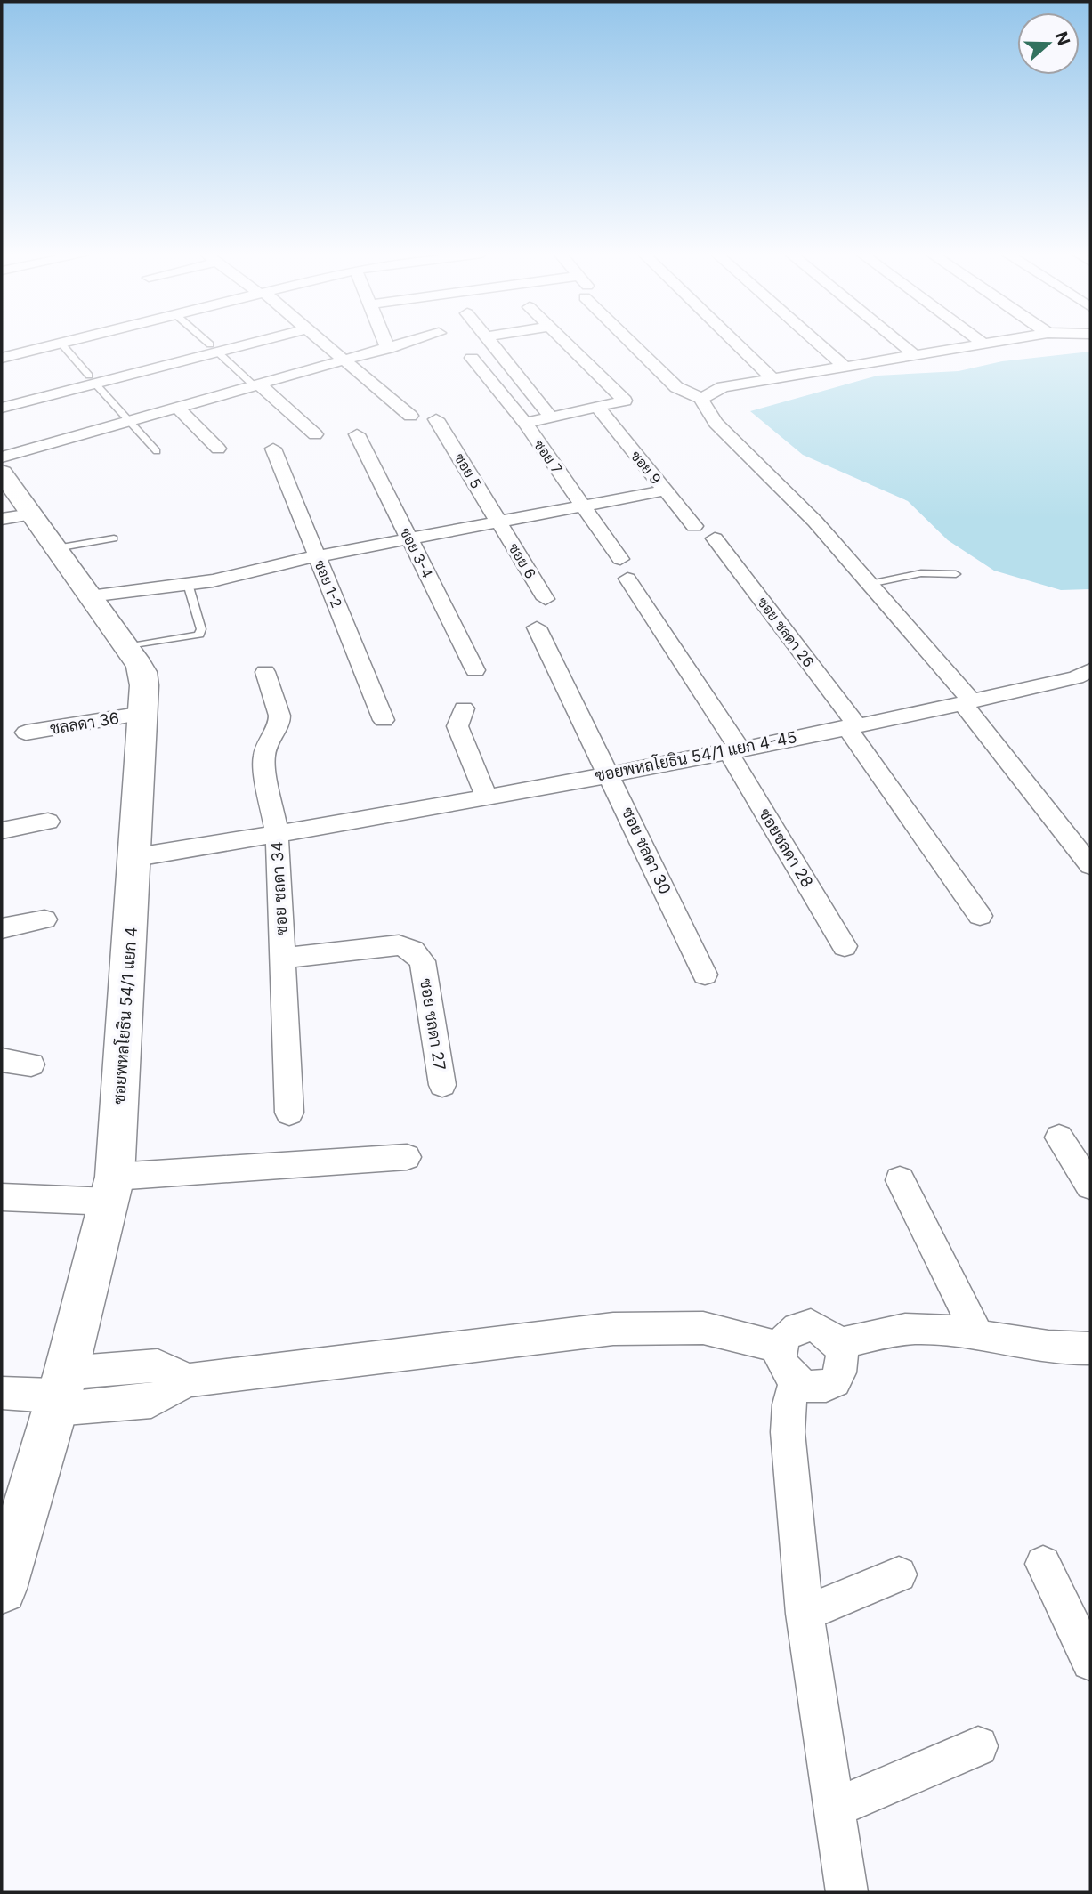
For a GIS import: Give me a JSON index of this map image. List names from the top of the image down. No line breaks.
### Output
{"streets":{"street":["ซอย 7","ซอย 9","ซอย 5","ซอย 3-4","ซอย 6","ซอย 1-2","ซอย ชลดา 26","ชลลดา 36","ซอยพหลโยธิน 54/1 แยก 4-45","ซอยชลดา 28","ซอย ชลดา 30","ซอย ชลดา 34","ซอยพหลโยธิน 54/1 แยก 4","ซอย ชลดา 27"]},"crossings":[["ซอย 5","ซอย 6"],["ซอย ชลดา 26","ซอยพหลโยธิน 54/1 แยก 4-45"],["ชลลดา 36","ซอยพหลโยธิน 54/1 แยก 4"],["ซอยพหลโยธิน 54/1 แยก 4-45","ซอยชลดา 28"],["ซอยพหลโยธิน 54/1 แยก 4-45","ซอย ชลดา 30"],["ซอยพหลโยธิน 54/1 แยก 4-45","ซอย ชลดา 34"],["ซอยพหลโยธิน 54/1 แยก 4-45","ซอยพหลโยธิน 54/1 แยก 4"],["ซอย ชลดา 34","ซอย ชลดา 27"]],"north":"right"}
